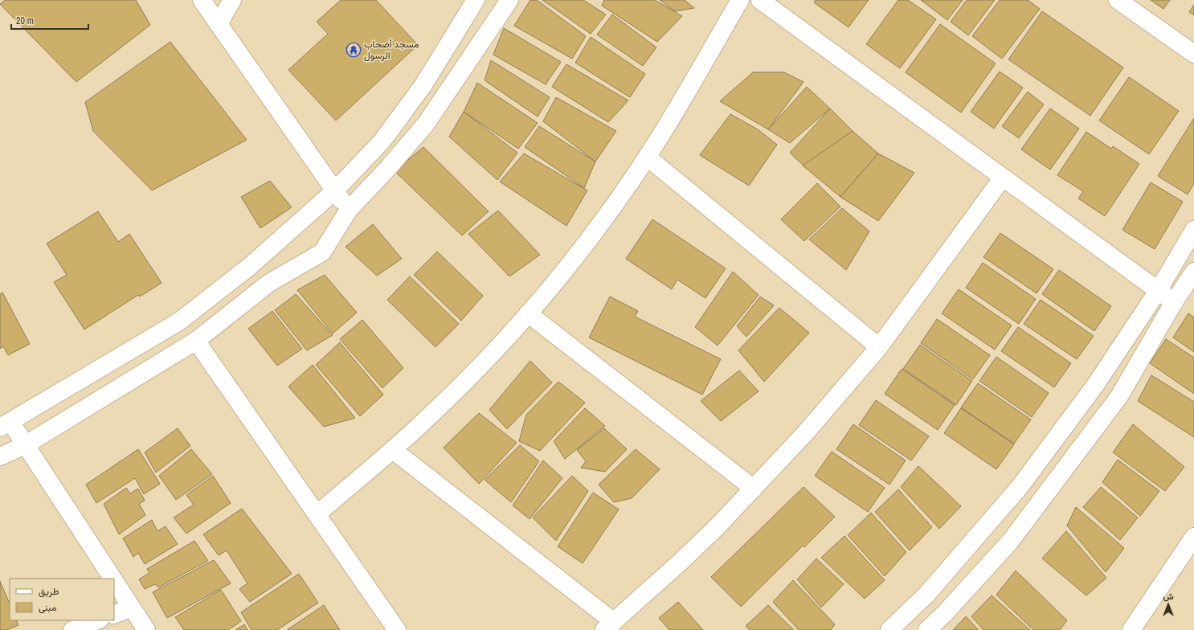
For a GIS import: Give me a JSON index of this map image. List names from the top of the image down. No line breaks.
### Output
{"places":{"temple":["مسجد أصحاب الرسول"]},"legend":["طريق","مبنى"],"scale_bar":"20 m","north":"top"}
